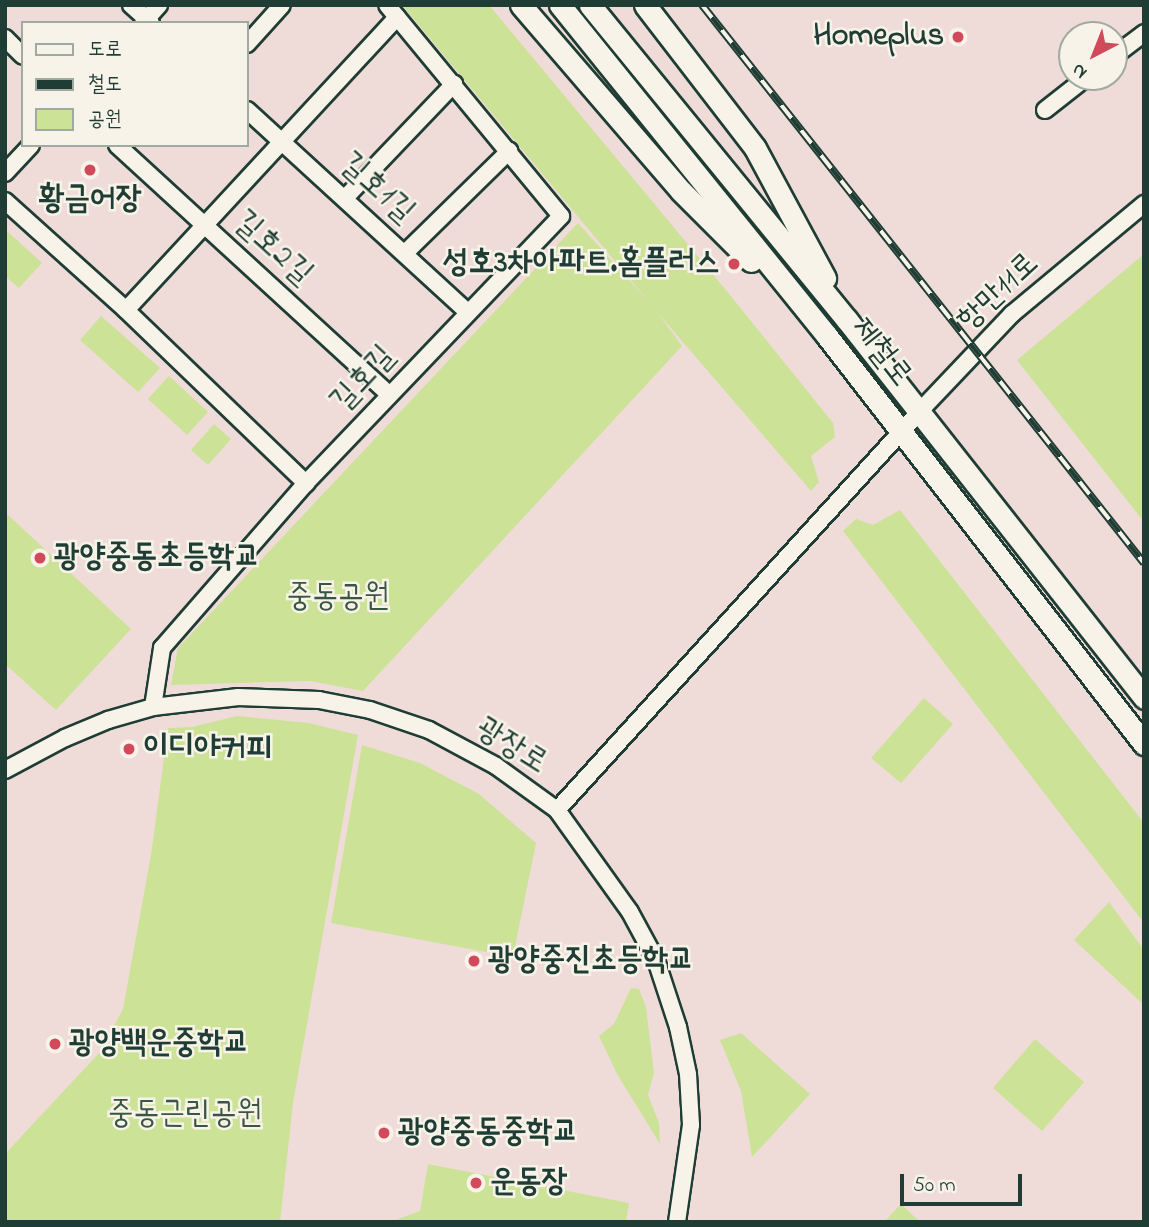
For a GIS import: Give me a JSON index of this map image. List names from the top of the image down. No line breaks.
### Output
{"streets":{"main road":["제철로"],"street":["길호1길","길호2길","항만11로","길호길","광장로"]},"crossings":[["길호1길","길호길"],["길호2길","길호길"],["항만11로","제철로"],["항만11로","광장로"],["길호길","광장로"]],"parks":["중동공원","중동근린공원"],"places":["Homeplus","황금어장","성호3차아파트.홈플러스","광양중동초등학교","이디야커피","광양중진초등학교","광양백운중학교","광양중동중학교","운동장"],"legend":["도로","철도","공원"],"scale_bar":"50 m","north":"bottom left"}
